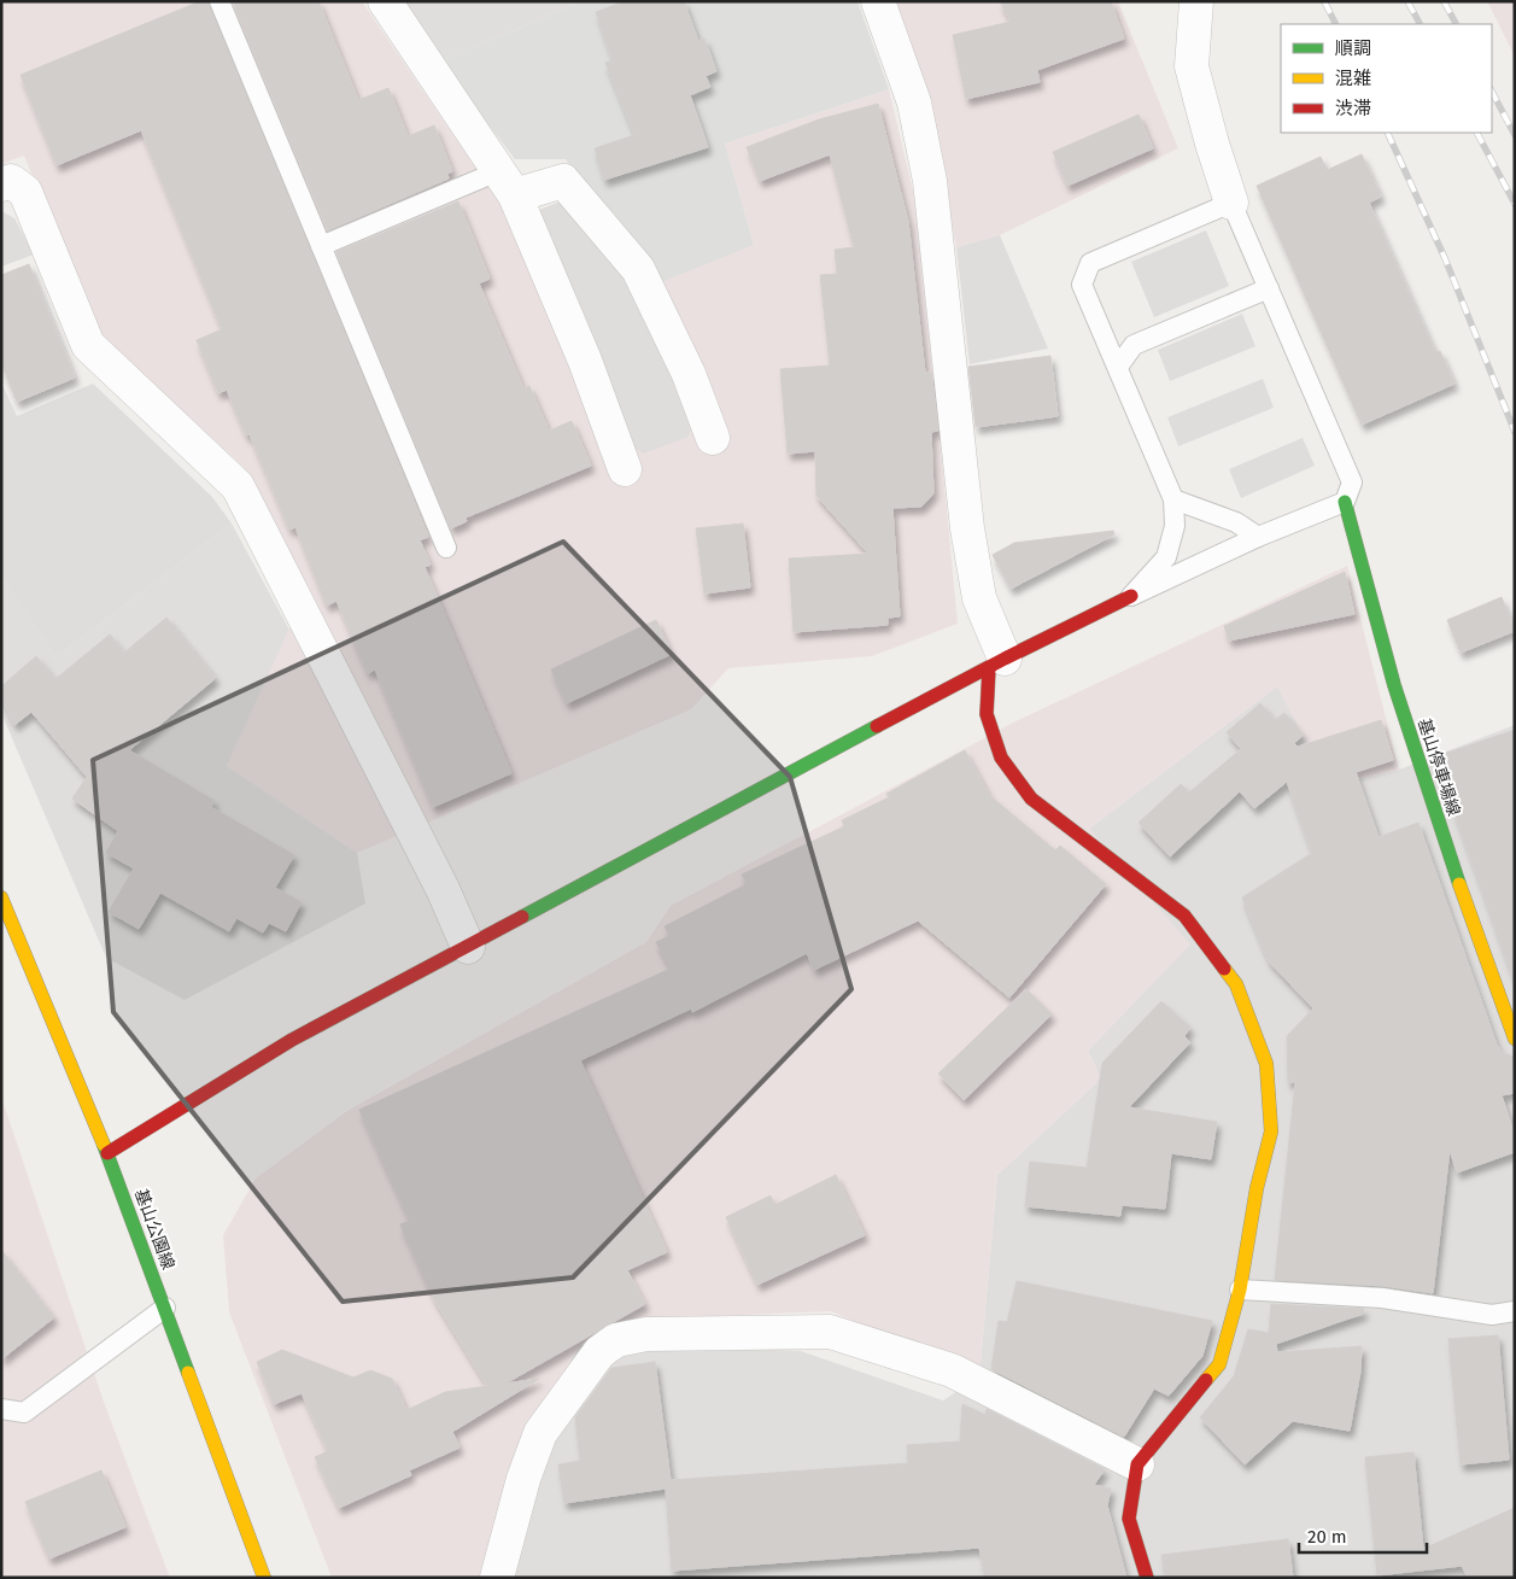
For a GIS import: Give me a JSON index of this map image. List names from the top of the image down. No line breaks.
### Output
{"streets":{"street":["基山停車場線","基山公園線"]},"legend":["順調","混雑","渋滞"],"scale_bar":"20 m"}
